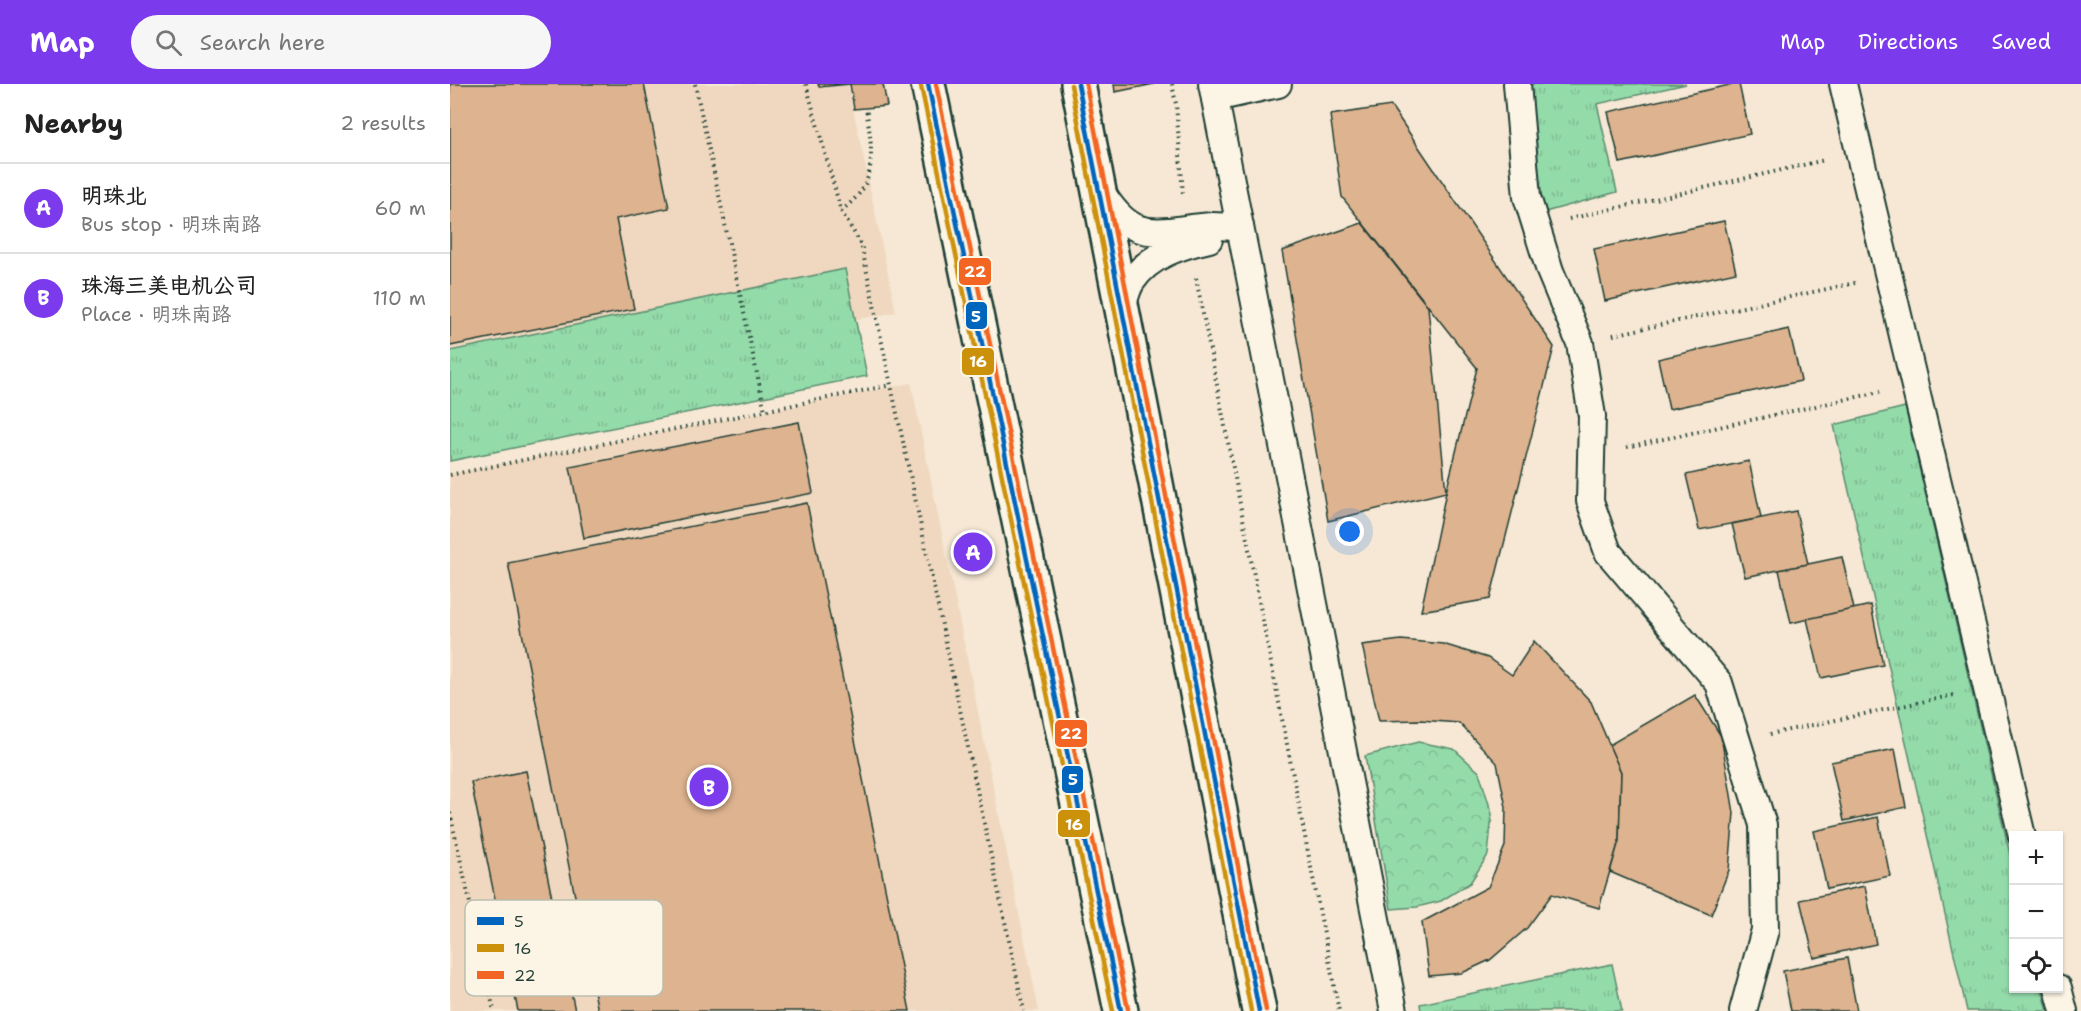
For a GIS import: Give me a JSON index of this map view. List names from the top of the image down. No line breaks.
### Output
{"lines":["transit line 5","transit line 22","transit line 16"],"legend":["5","16","22"],"page":{"header":"Map","search":"Search here","nav":["Map","Directions","Saved"],"heading":["Nearby","2 results"],"list":[{"mark":"A","name":"明珠北","note":"Bus stop · 明珠南路","value":"60 m"},{"mark":"B","name":"珠海三美电机公司","note":"Place · 明珠南路","value":"110 m"}],"pins":["A","B"],"map_buttons":["+","−"]}}
